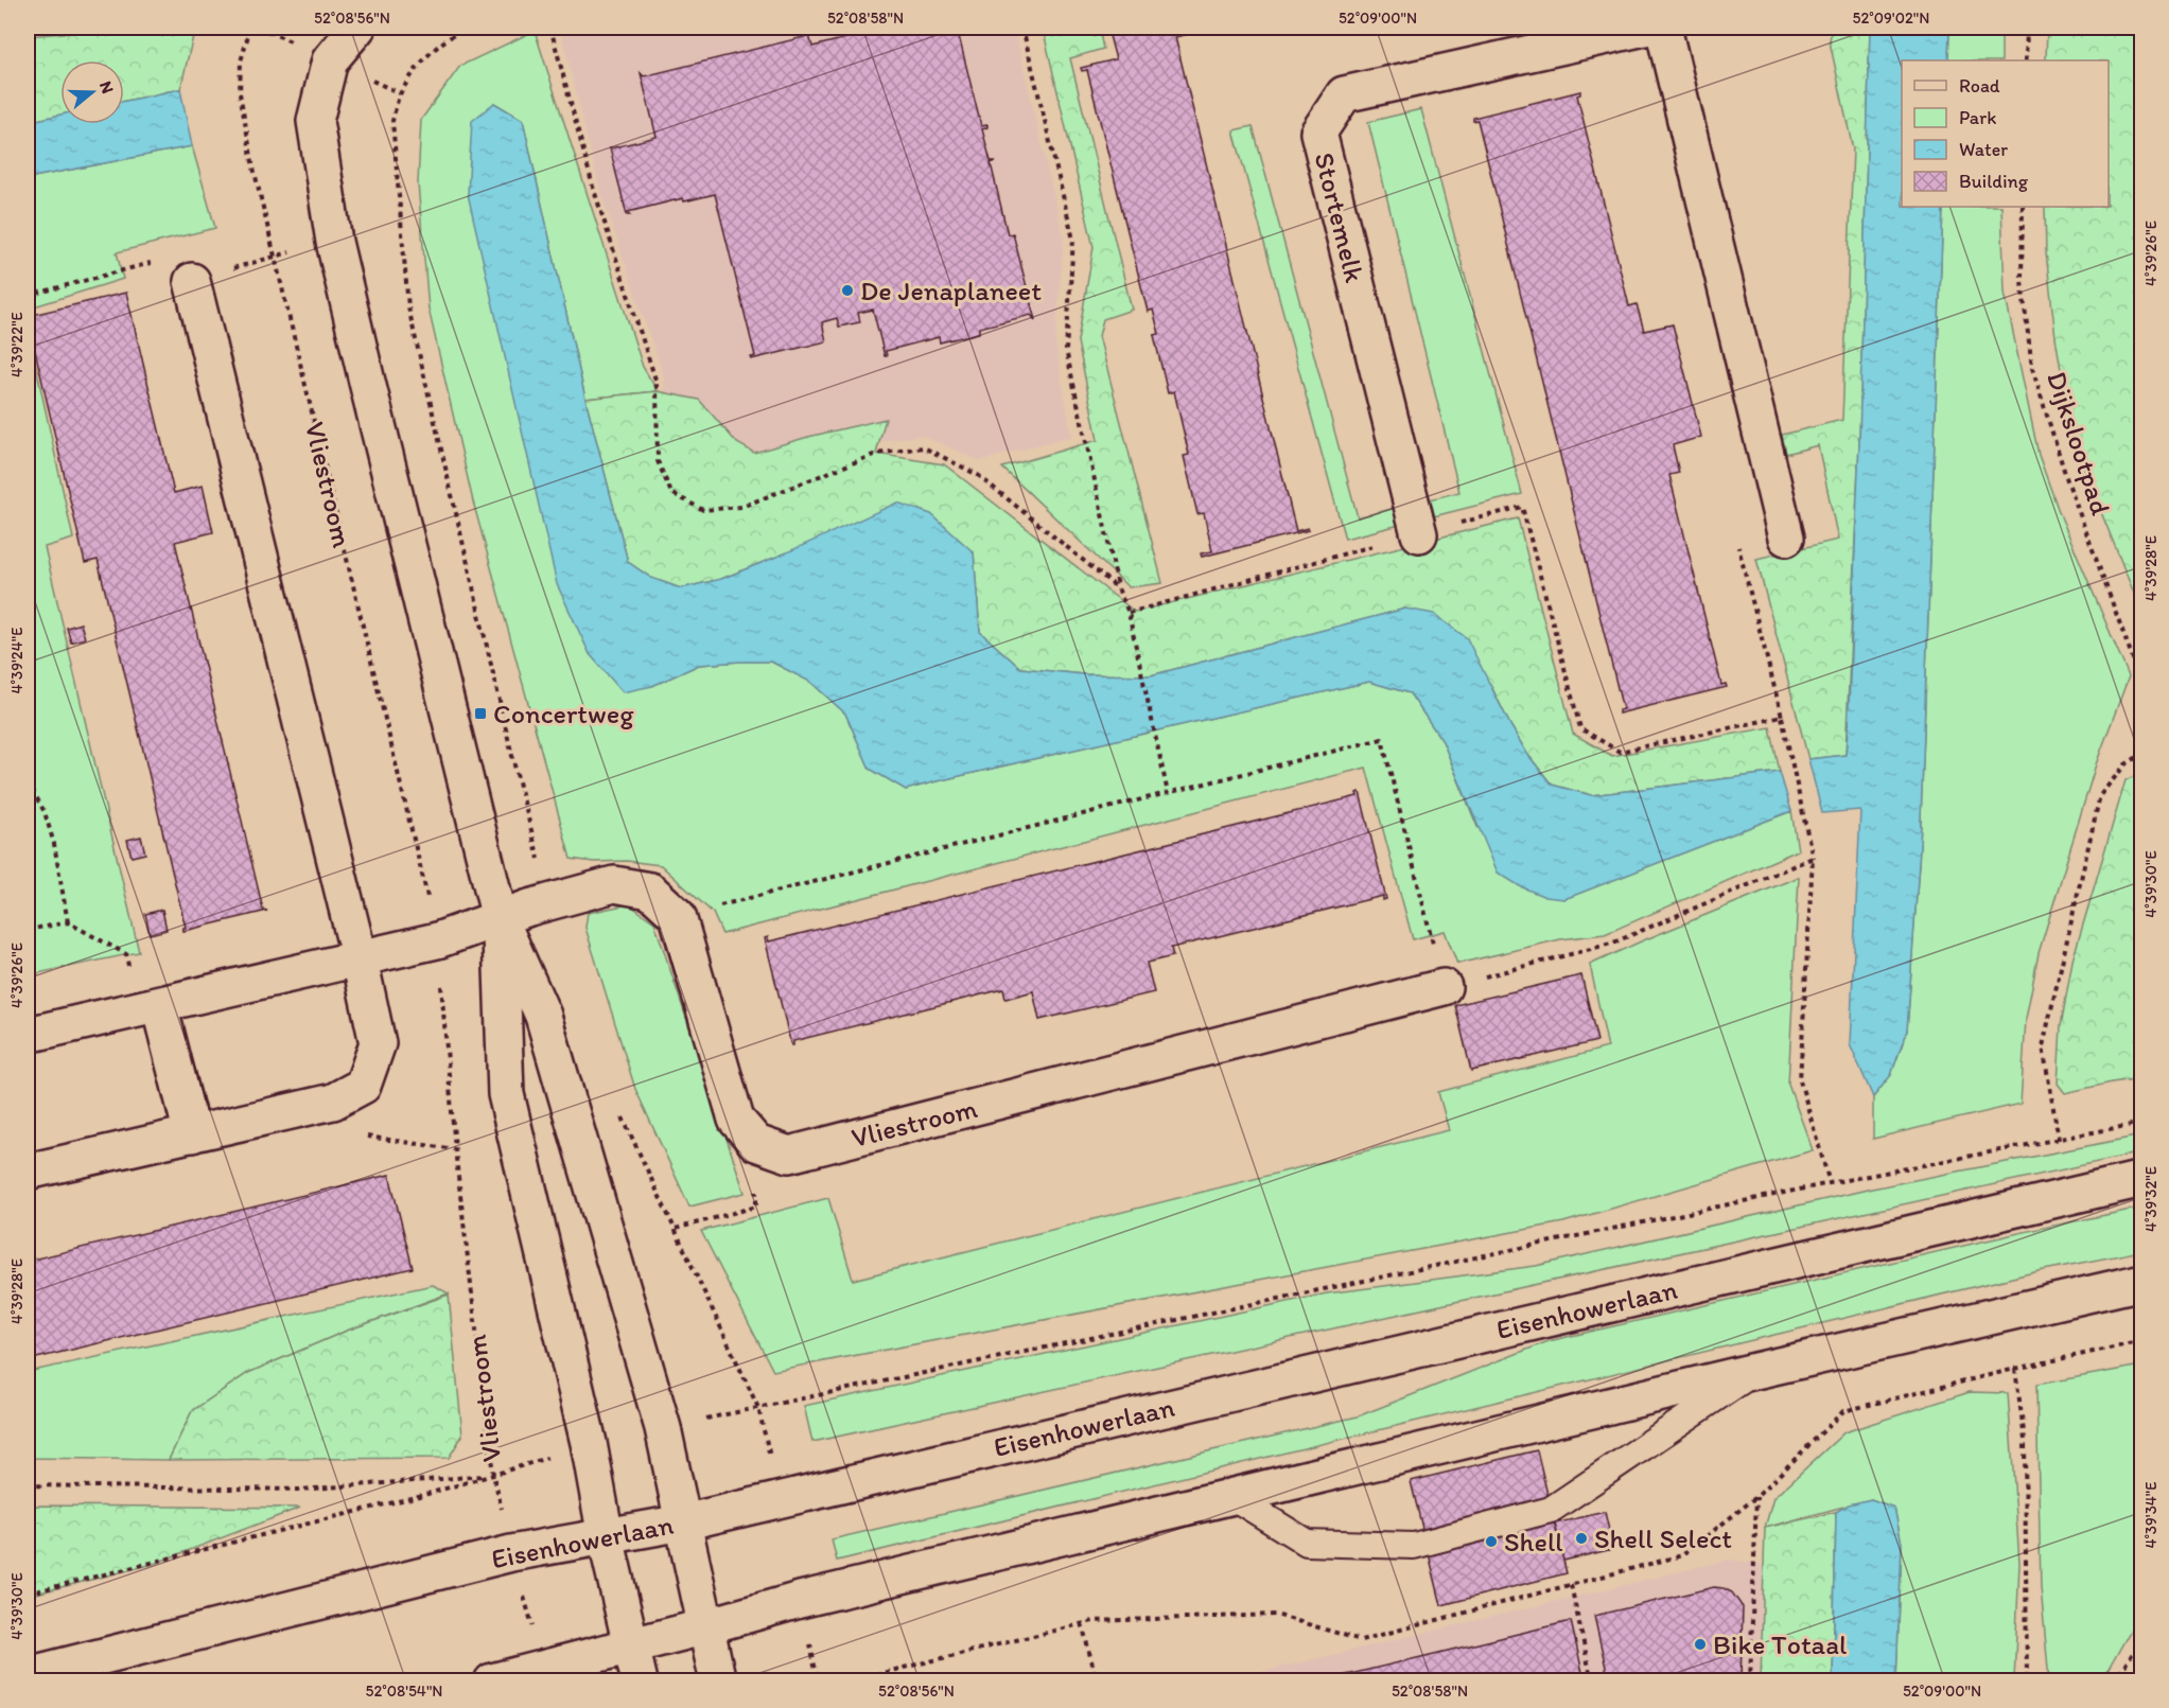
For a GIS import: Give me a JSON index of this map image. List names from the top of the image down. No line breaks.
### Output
{"streets":{"street":["Stortemelk","Vliestroom","Eisenhowerlaan"],"path":["Dijkslootpad"]},"places":{"other":["De Jenaplaneet","Shell Select","Shell","Bike Totaal"],"transit":["Concertweg"]},"legend":["Road","Park","Water","Building"],"north":"right","coordinates":["52°08'56\"N","52°08'58\"N","52°09'00\"N","52°09'02\"N","4°39'26\"E","4°39'22\"E","4°39'28\"E","4°39'24\"E","4°39'30\"E","4°39'32\"E","4°39'34\"E","52°08'54\"N"]}
